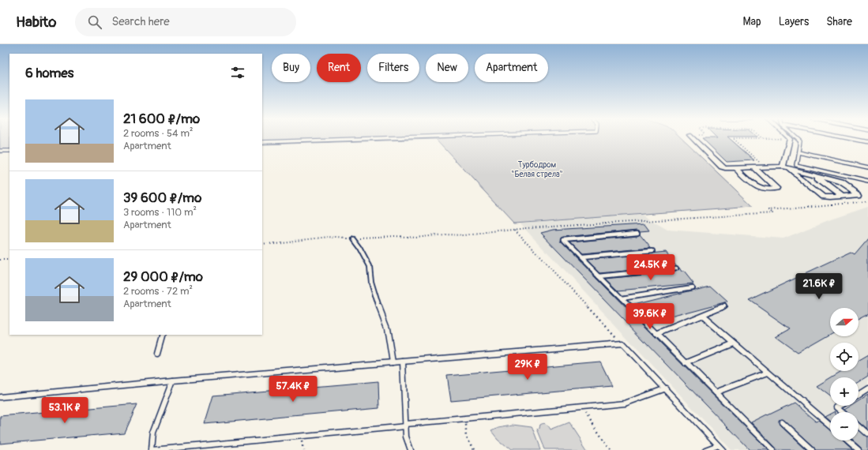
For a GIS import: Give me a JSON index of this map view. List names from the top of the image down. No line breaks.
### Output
{"parks":["Турбодром \"Белая стрела\""],"north":"right","page":{"header":"Habito","search":"Search here","nav":["Map","Layers","Share"],"chip":["Buy","Rent","Filters","New","Apartment"],"heading":"6 homes","list":[{"name":"21 600 ₽/mo","note":"2 rooms · 54 m² · Apartment"},{"name":"39 600 ₽/mo","note":"3 rooms · 110 m² · Apartment"},{"name":"29 000 ₽/mo","note":"2 rooms · 72 m² · Apartment"}],"price":["24.5K ₽","21.6K ₽","39.6K ₽","29K ₽","57.4K ₽","53.1K ₽"],"map_buttons":["+","−"]}}
